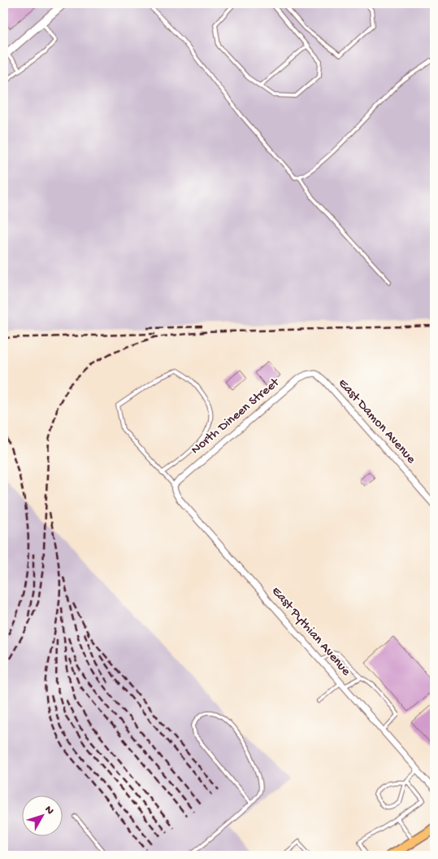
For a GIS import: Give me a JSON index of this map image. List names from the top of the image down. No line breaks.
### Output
{"streets":{"street":["North Dineen Street","East Damon Avenue","East Pythian Avenue"]},"crossings":[["North Dineen Street","East Damon Avenue"],["North Dineen Street","East Pythian Avenue"]],"north":"top right"}
